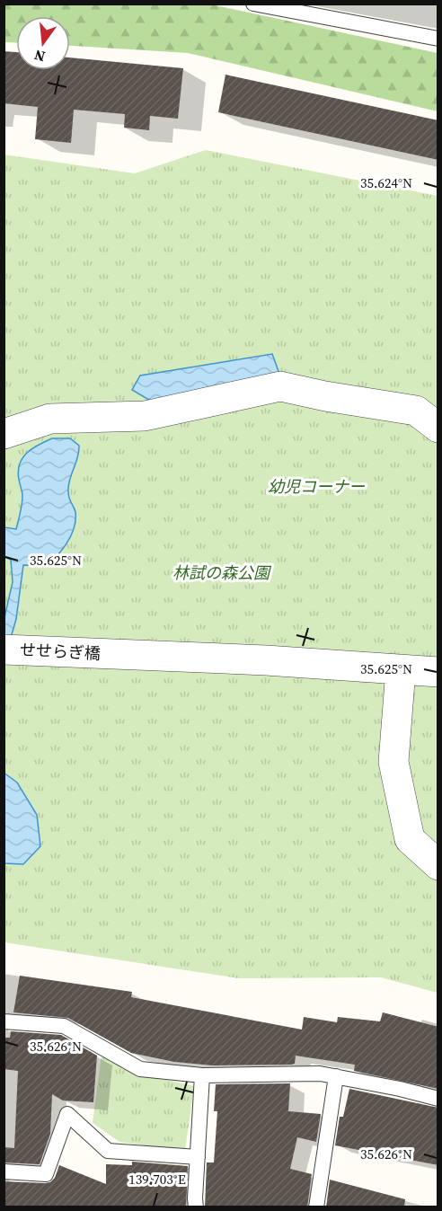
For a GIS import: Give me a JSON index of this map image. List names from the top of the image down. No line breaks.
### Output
{"streets":{"street":["せせらぎ橋"]},"parks":["幼児コーナー","林試の森公園"],"north":"bottom","coordinates":["35.624°N","35.625°N","35.626°N","139.703°E"]}
